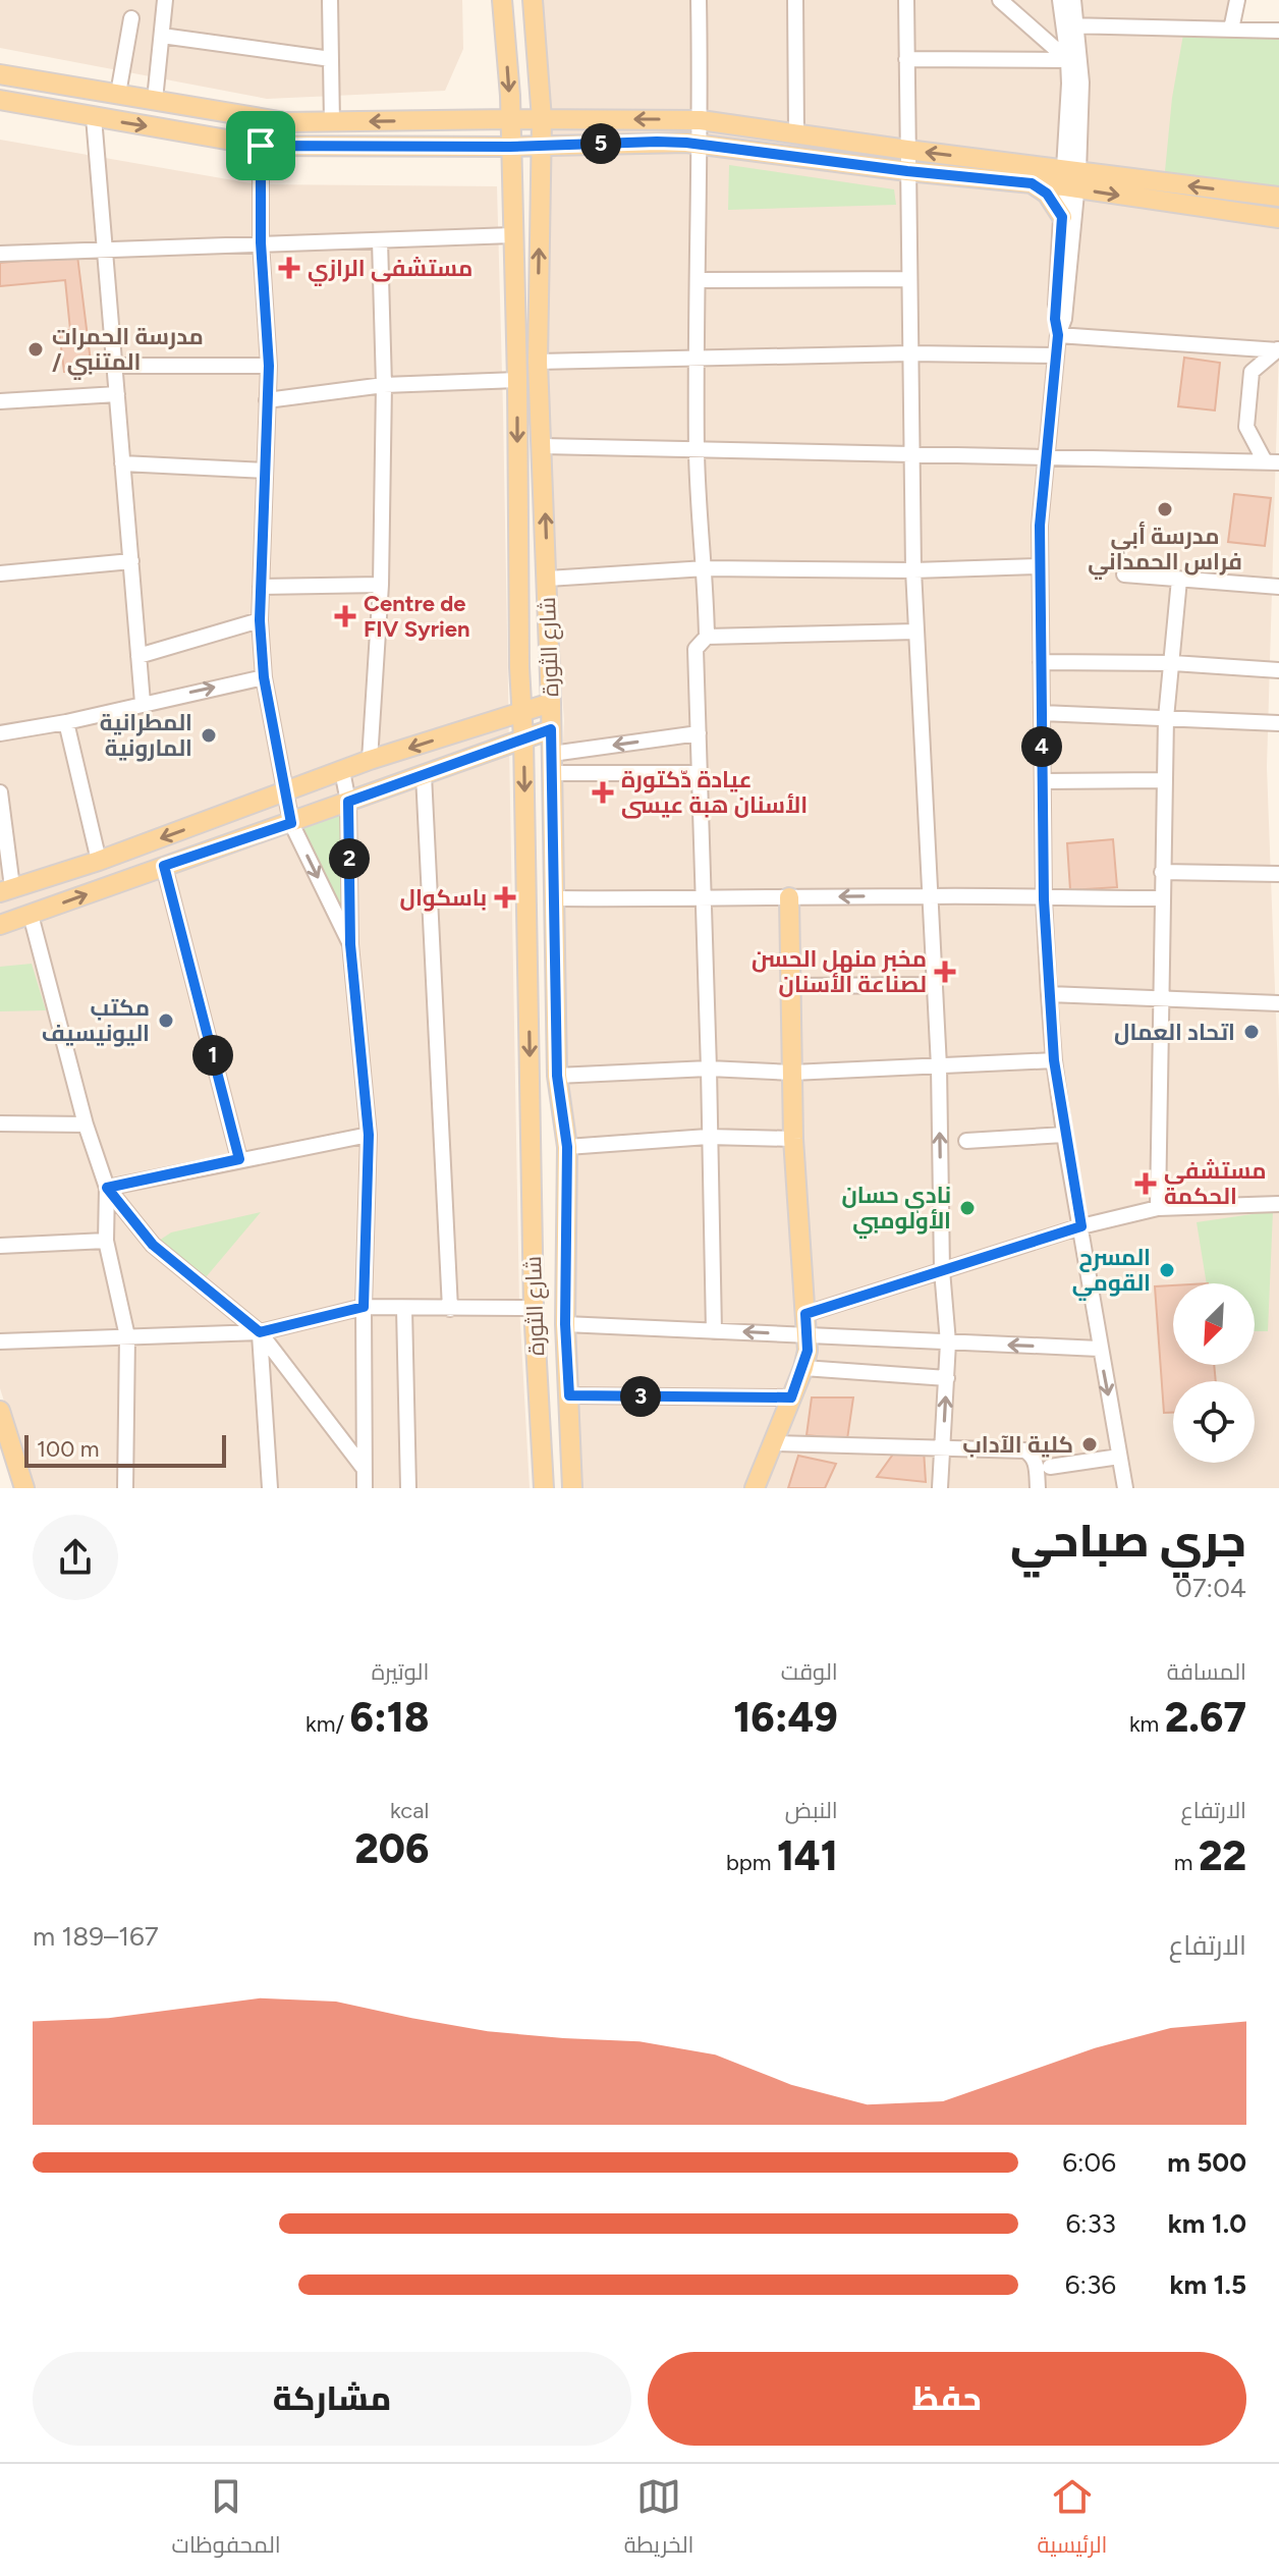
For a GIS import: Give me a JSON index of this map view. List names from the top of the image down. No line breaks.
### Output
{"streets":{"main road":["شارع الثورة"]},"places":{"health":["مستشفى الرازي","Centre de FIV Syrien","عيادة دّكتورة الأسنان هبة عيسى","باسكوال","مخبر منهل الحسن لصناعة الأسنان","مستشفى الحكمة"],"other":["مدرسة الحمرات / المتنبي","مدرسة أبي فراس الحمداني","المطرانية المارونية","مكتب اليونيسيف","اتحاد العمال","نادي حسان الأولومبي","المسرح القومي","كلية الآداب"]},"scale_bar":"100 m","north":"bottom left","page":{"pins":["5","4","2","1","3"],"scale":"100 m","heading":["جري صباحي","07:04"],"stats":[["المسافة","2.67 km"],["الوقت","16:49"],["الوتيرة","6:18 /km"],["الارتفاع","22 m"],["النبض","141 bpm"],["kcal","206"]],"chart":["الارتفاع","167–189 m"],"list":[{"name":"500 m","note":"6:06"},{"name":"1.0 km","note":"6:33"},{"name":"1.5 km","note":"6:36"}],"buttons":["حفظ","مشاركة"],"tabs":["الرئيسية","الخريطة","المحفوظات"]}}
